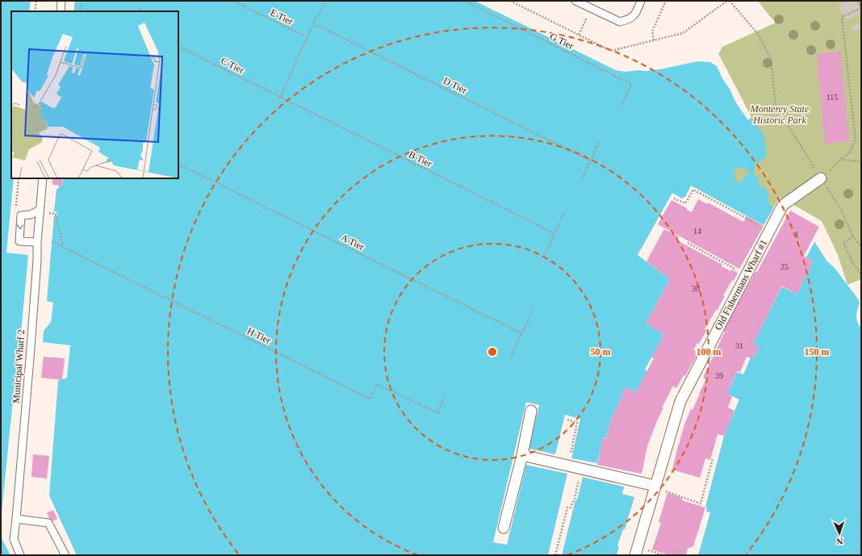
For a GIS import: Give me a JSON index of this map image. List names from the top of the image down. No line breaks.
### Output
{"streets":{"street":["Old Fishermans Wharf #1"],"lane":["Municipal Wharf 2"],"path":["E Tier","G Tier","C Tier","D Tier","B Tier","A Tier","H Tier"]},"crossings":[["C Tier","B Tier"]],"parks":["Monterey State Historic Park"],"house_numbers":["115","14","1","25","30","31","39"],"north":"bottom","rings":["50 m","100 m","150 m"]}
